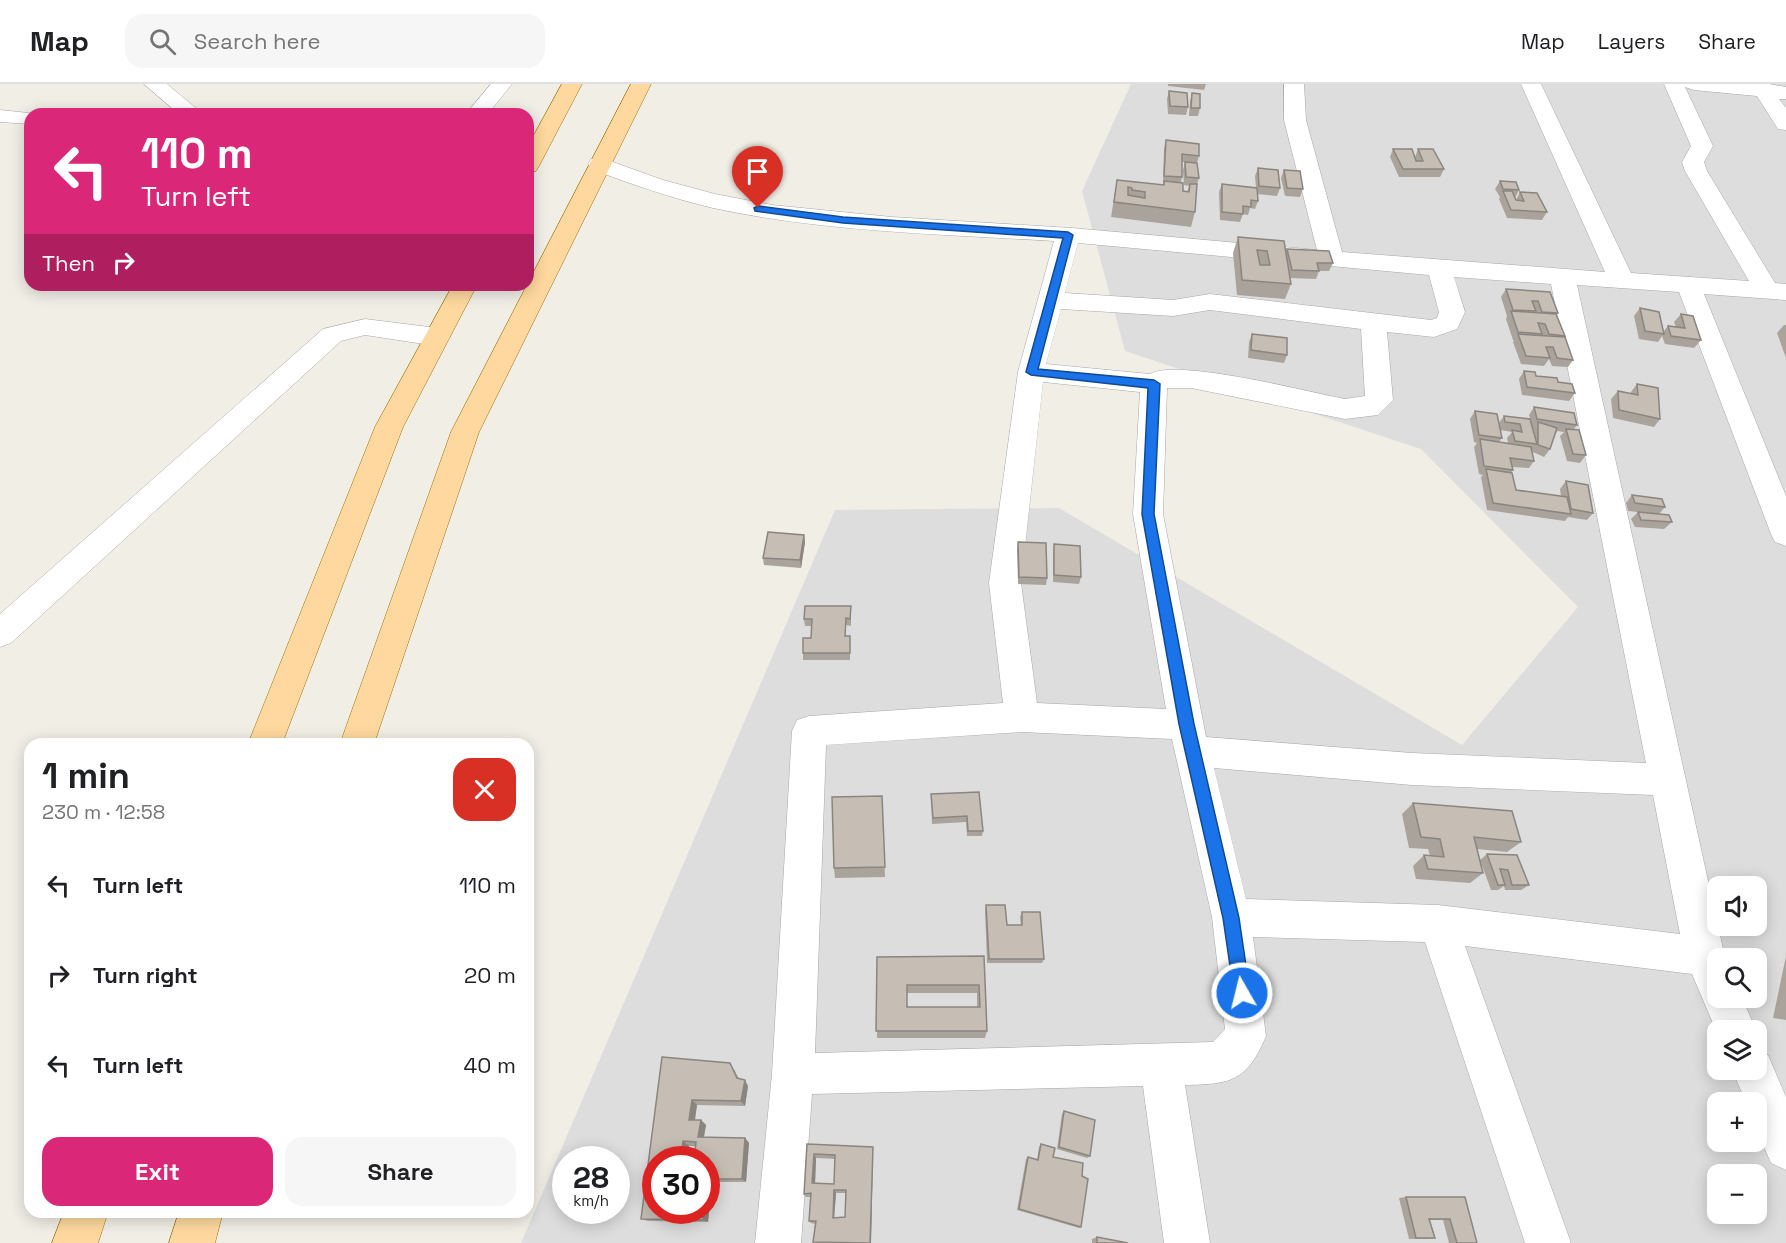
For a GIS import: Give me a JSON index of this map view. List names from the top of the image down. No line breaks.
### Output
{"page":{"header":"Map","search":"Search here","nav":["Map","Layers","Share"],"turn":["110 m","Turn left"],"then":"Then","heading":["1 min","230 m · 12:58"],"list":[{"name":"Turn left","value":"110 m"},{"name":"Turn right","value":"20 m"},{"name":"Turn left","value":"40 m"}],"map_buttons":["+","−"],"buttons":["Exit","Share"],"speed":"28 km/h","limit":"30"}}
